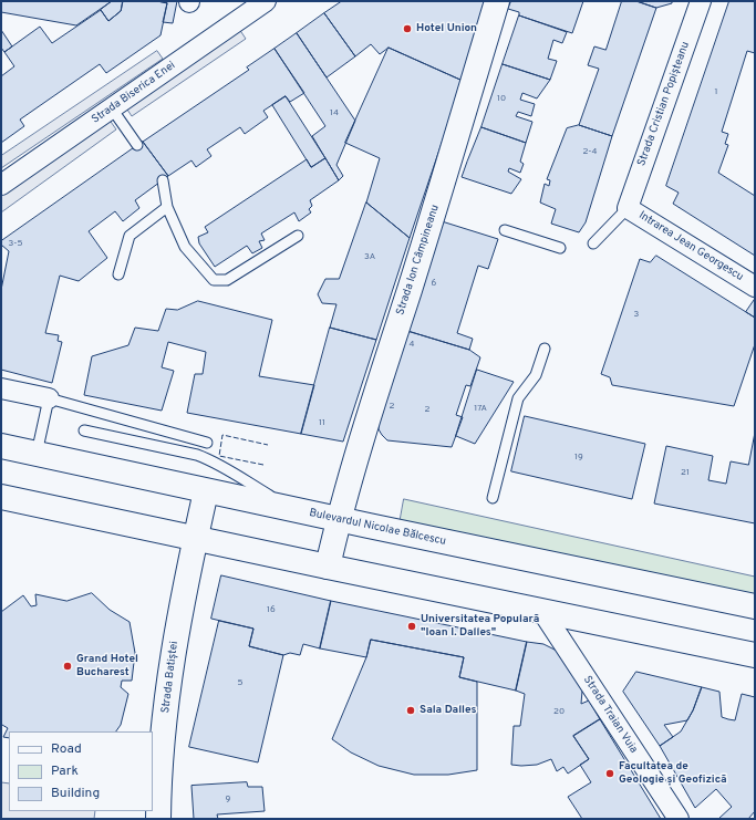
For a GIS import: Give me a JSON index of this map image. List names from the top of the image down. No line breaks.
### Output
{"streets":{"main road":["Strada Ion Câmpineanu","Bulevardul Nicolae Bălcescu","Strada Batiștei"],"street":["Strada Biserica Enei","Strada Cristian Popișteanu","Intrarea Jean Georgescu","Strada Traian Vuia"]},"crossings":[["Strada Cristian Popișteanu","Intrarea Jean Georgescu"],["Strada Ion Câmpineanu","Bulevardul Nicolae Bălcescu"],["Bulevardul Nicolae Bălcescu","Strada Batiștei"]],"places":["Hotel Union","Universitatea Populară \"Ioan I. Dalles\"","Grand Hotel Bucharest","Sala Dalles","Facultatea de Geologie și Geofizică"],"house_numbers":["1","10","14","2-4","3-5","3A","6","3","4","2","17A","2","11","19","21","16","5","20","9"],"legend":["Road","Park","Building"]}
